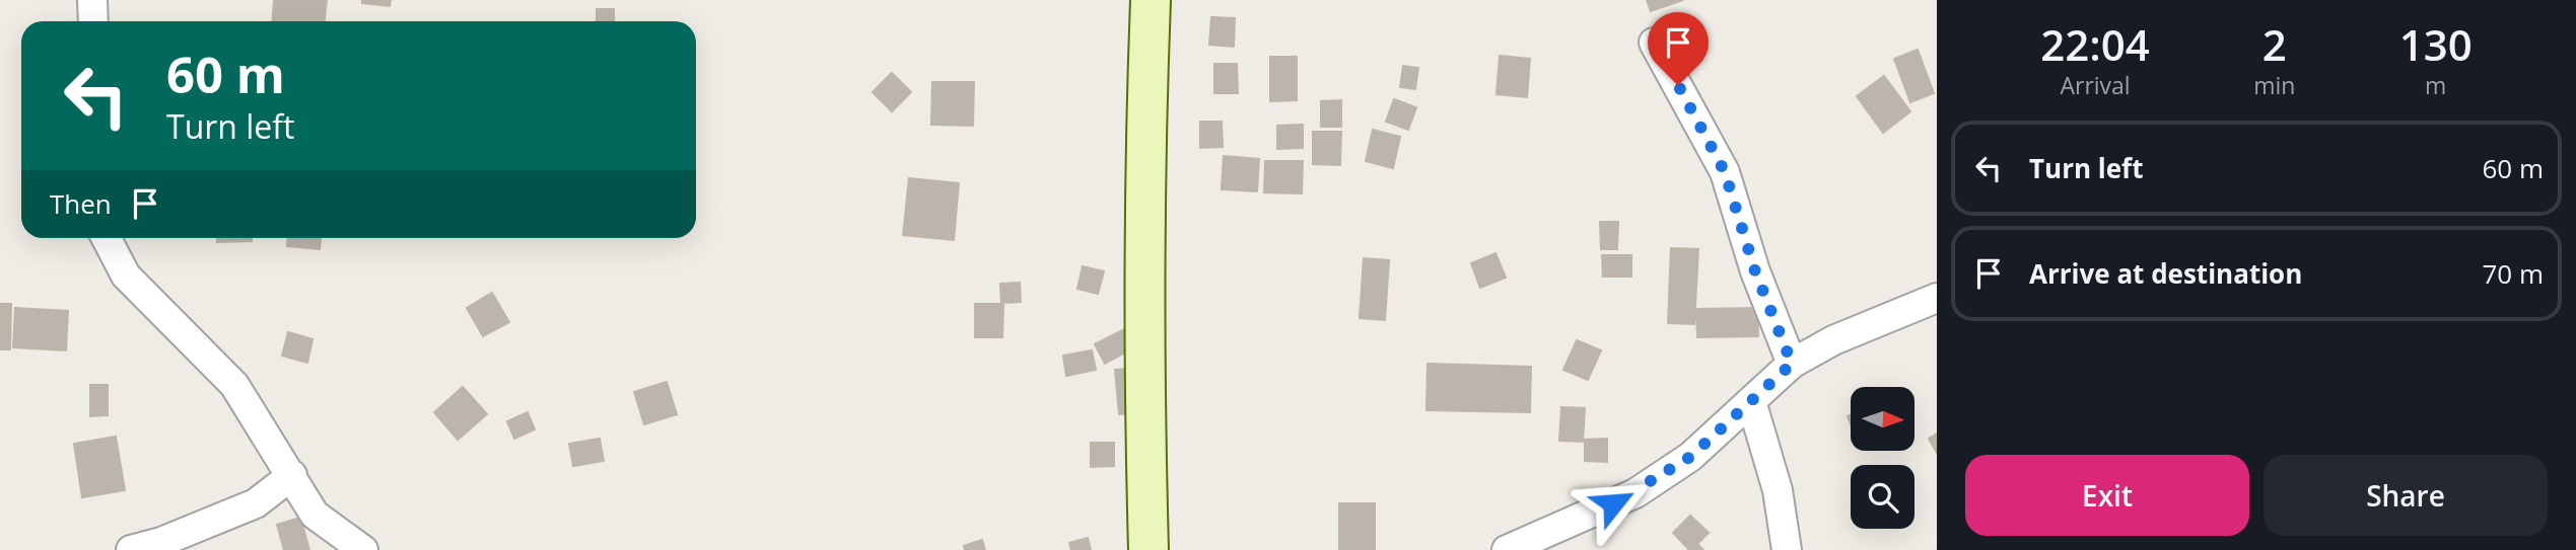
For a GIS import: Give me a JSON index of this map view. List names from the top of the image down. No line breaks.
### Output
{"north":"right","page":{"eta":["22:04","Arrival","2","min","130","m"],"turn":["60 m","Turn left"],"list":[{"name":"Turn left","value":"60 m"},{"name":"Arrive at destination","value":"70 m"}],"then":"Then","buttons":["Exit","Share"]}}
